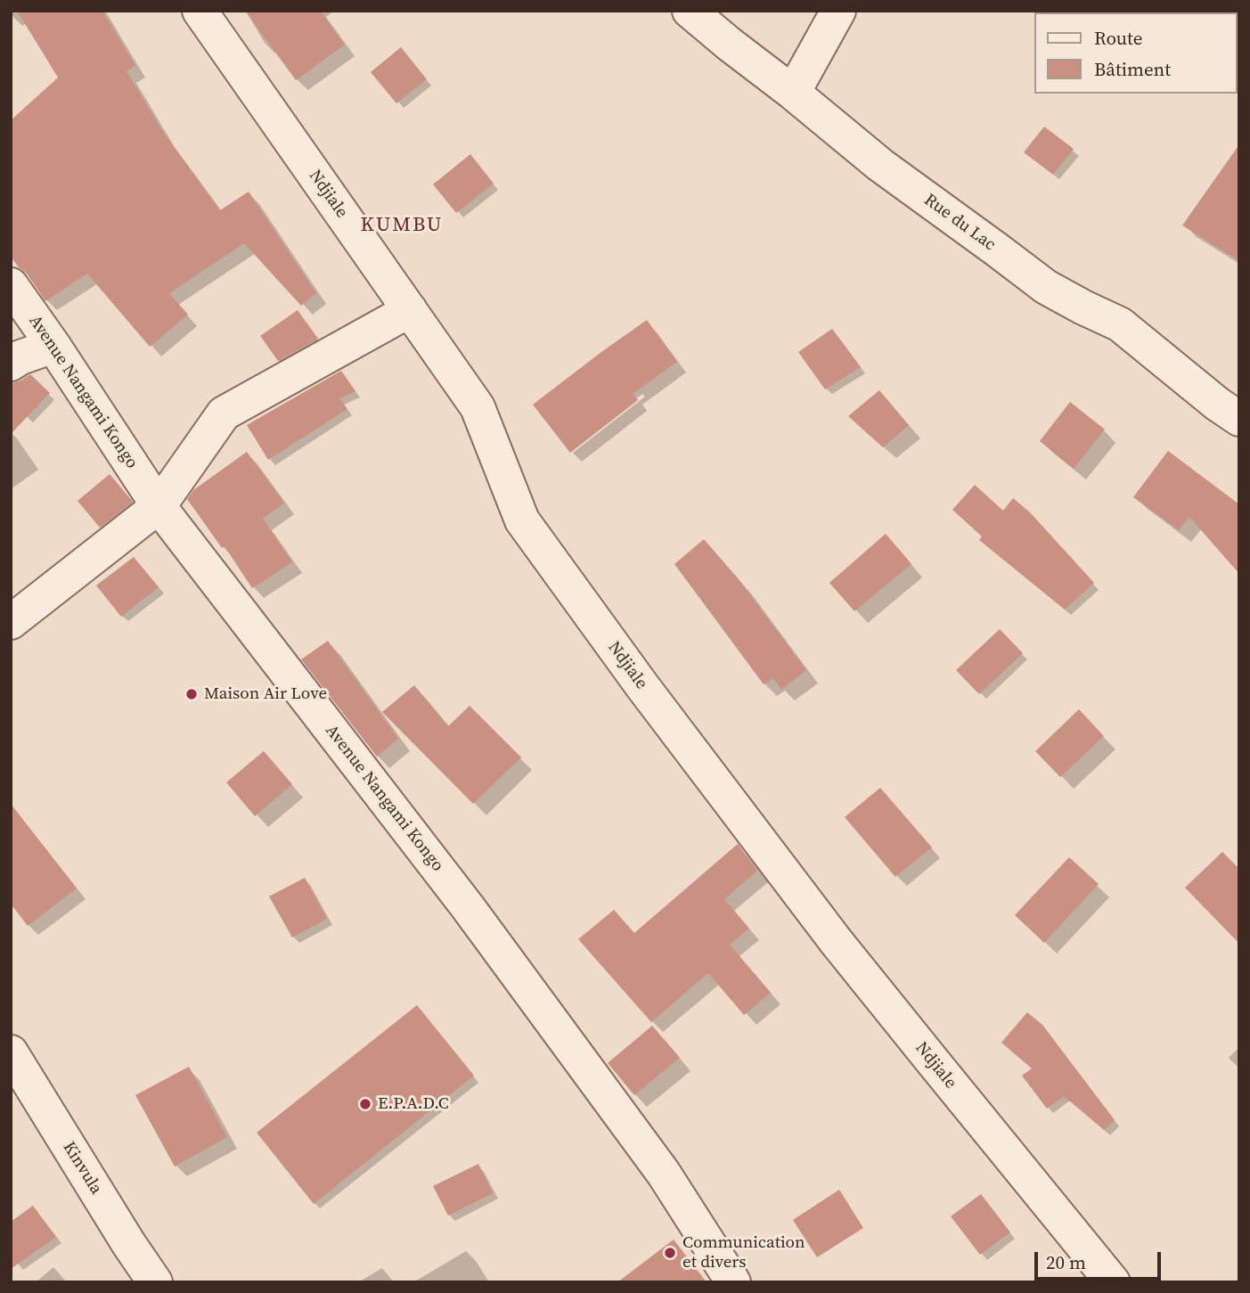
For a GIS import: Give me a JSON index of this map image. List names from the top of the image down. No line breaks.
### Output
{"streets":{"street":["Ndjiale","Rue du Lac","Avenue Nangami Kongo","Kinvula"]},"districts":["KUMBU"],"places":["Maison Air Love","E.P.A.D.C","Communication et divers"],"legend":["Route","Bâtiment"],"scale_bar":"20 m"}
